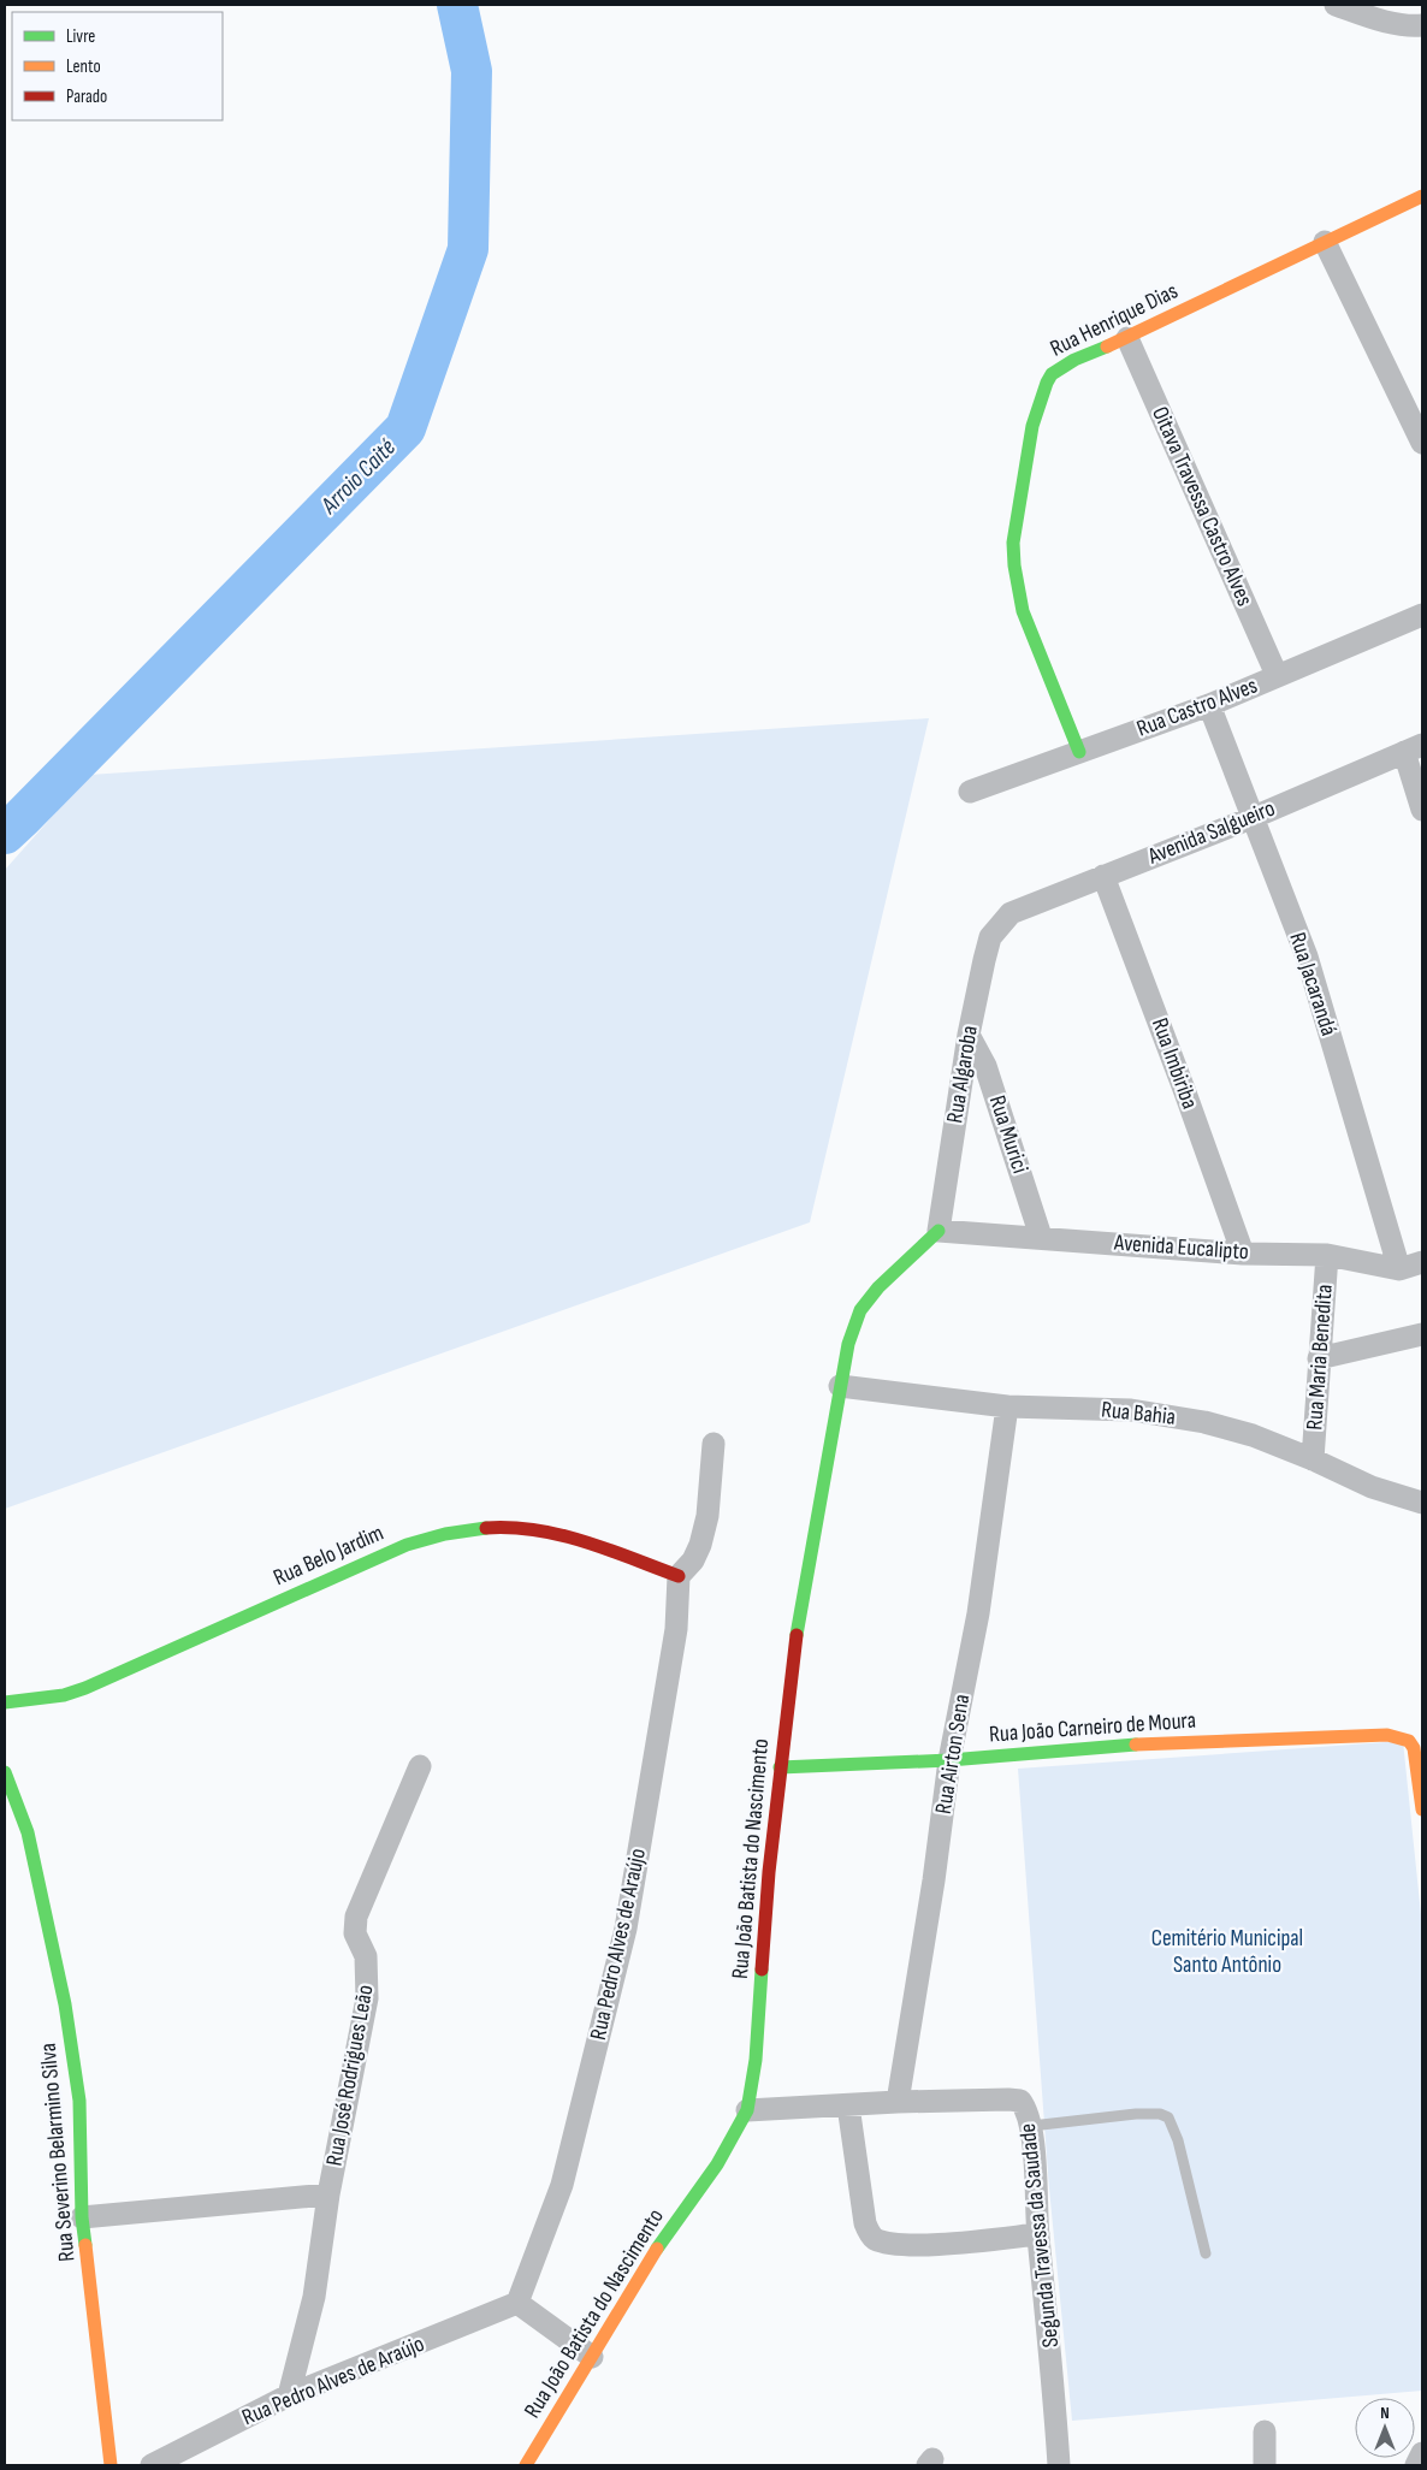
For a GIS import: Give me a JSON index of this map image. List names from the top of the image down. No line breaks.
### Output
{"streets":{"street":["Rua Henrique Dias","Oitava Travessa Castro Alves","Rua Castro Alves","Avenida Salgueiro","Rua Jacarandá","Rua Imbiriba","Rua Algaroba","Rua Murici","Avenida Eucalipto","Rua Maria Benedita","Rua Bahia","Rua Belo Jardim","Rua João Carneiro de Moura","Rua Airton Sena","Rua João Batista do Nascimento","Rua Pedro Alves de Araújo","Rua José Rodrigues Leão","Rua Severino Belarmino Silva","Segunda Travessa da Saudade"]},"crossings":[["Rua Henrique Dias","Oitava Travessa Castro Alves"],["Rua Henrique Dias","Rua Castro Alves"],["Oitava Travessa Castro Alves","Rua Castro Alves"],["Rua Castro Alves","Rua Jacarandá"],["Avenida Salgueiro","Rua Jacarandá"],["Avenida Salgueiro","Rua Imbiriba"],["Avenida Salgueiro","Rua Algaroba"],["Rua Jacarandá","Avenida Eucalipto"],["Rua Imbiriba","Avenida Eucalipto"],["Rua Algaroba","Rua Murici"],["Rua Algaroba","Avenida Eucalipto"],["Rua Algaroba","Rua João Batista do Nascimento"],["Rua Murici","Avenida Eucalipto"],["Avenida Eucalipto","Rua Maria Benedita"],["Avenida Eucalipto","Rua João Batista do Nascimento"],["Rua Maria Benedita","Rua Bahia"],["Rua Bahia","Rua Airton Sena"],["Rua Bahia","Rua João Batista do Nascimento"],["Rua Belo Jardim","Rua Pedro Alves de Araújo"],["Rua João Carneiro de Moura","Rua Airton Sena"],["Rua João Carneiro de Moura","Rua João Batista do Nascimento"],["Rua Airton Sena","Segunda Travessa da Saudade"],["Rua João Batista do Nascimento","Segunda Travessa da Saudade"],["Rua Pedro Alves de Araújo","Rua José Rodrigues Leão"]],"water":["Arroio Caité"],"parks":["Cemitério Municipal Santo Antônio"],"legend":["Livre","Lento","Parado"],"north":"top"}
